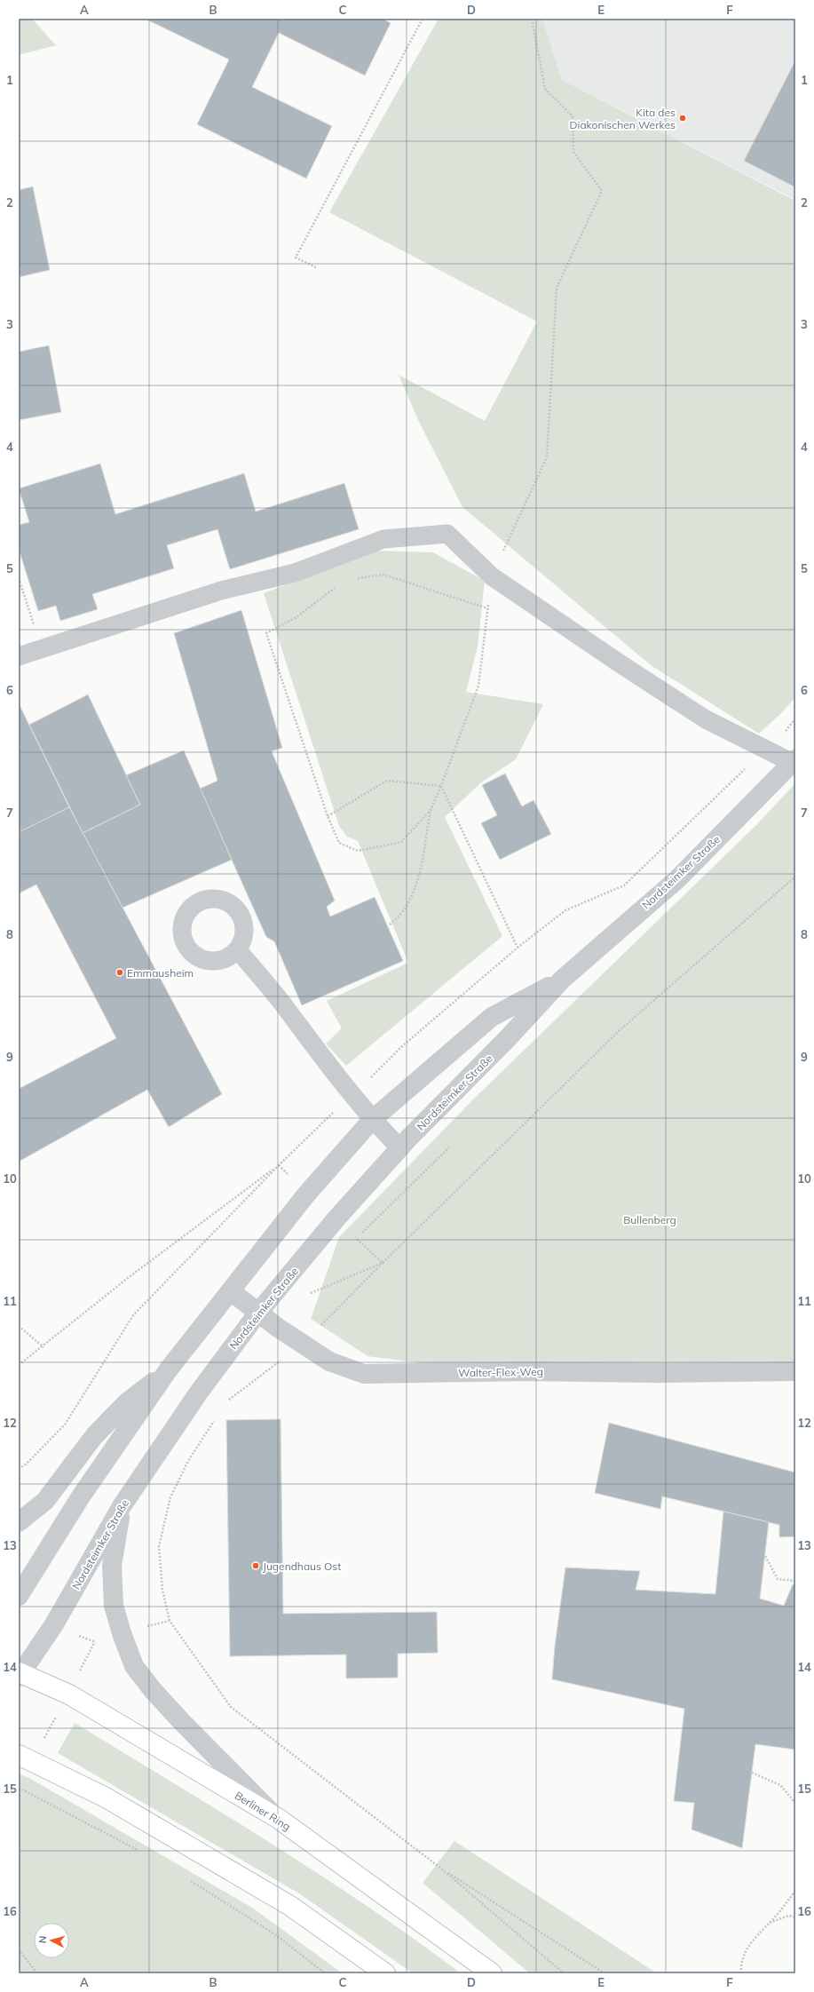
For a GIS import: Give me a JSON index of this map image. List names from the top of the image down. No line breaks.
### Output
{"streets":{"main road":["Berliner Ring"],"street":["Nordsteimker Straße","Walter-Flex-Weg"]},"crossings":[["Nordsteimker Straße","Walter-Flex-Weg"],["Nordsteimker Straße","Berliner Ring"]],"parks":["Bullenberg"],"places":["Kita des Diakonischen Werkes","Emmausheim","Jugendhaus Ost"],"north":"left","grid":{"columns":["A","B","C","D","E","F"],"rows":["1","2","3","4","5","6","7","8","9","10","11","12","13","14","15","16"]}}
